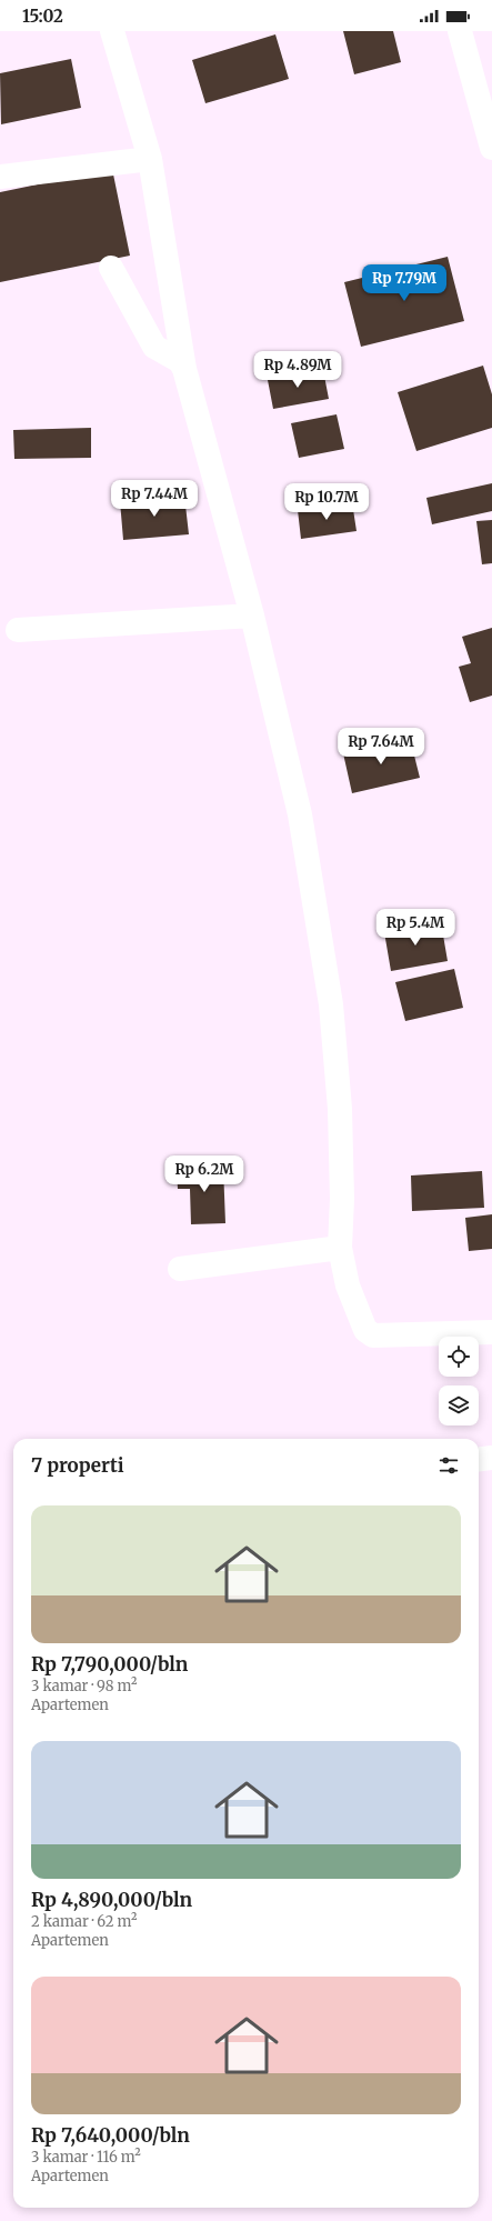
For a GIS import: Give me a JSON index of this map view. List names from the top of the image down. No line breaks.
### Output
{"page":{"status":"15:02","price":["Rp 7.79M","Rp 4.89M","Rp 7.44M","Rp 10.7M","Rp 7.64M","Rp 5.4M","Rp 6.2M"],"heading":"7 properti","list":[{"name":"Rp 7,790,000/bln","note":"3 kamar · 98 m² · Apartemen"},{"name":"Rp 4,890,000/bln","note":"2 kamar · 62 m² · Apartemen"},{"name":"Rp 7,640,000/bln","note":"3 kamar · 116 m² · Apartemen"}]}}
